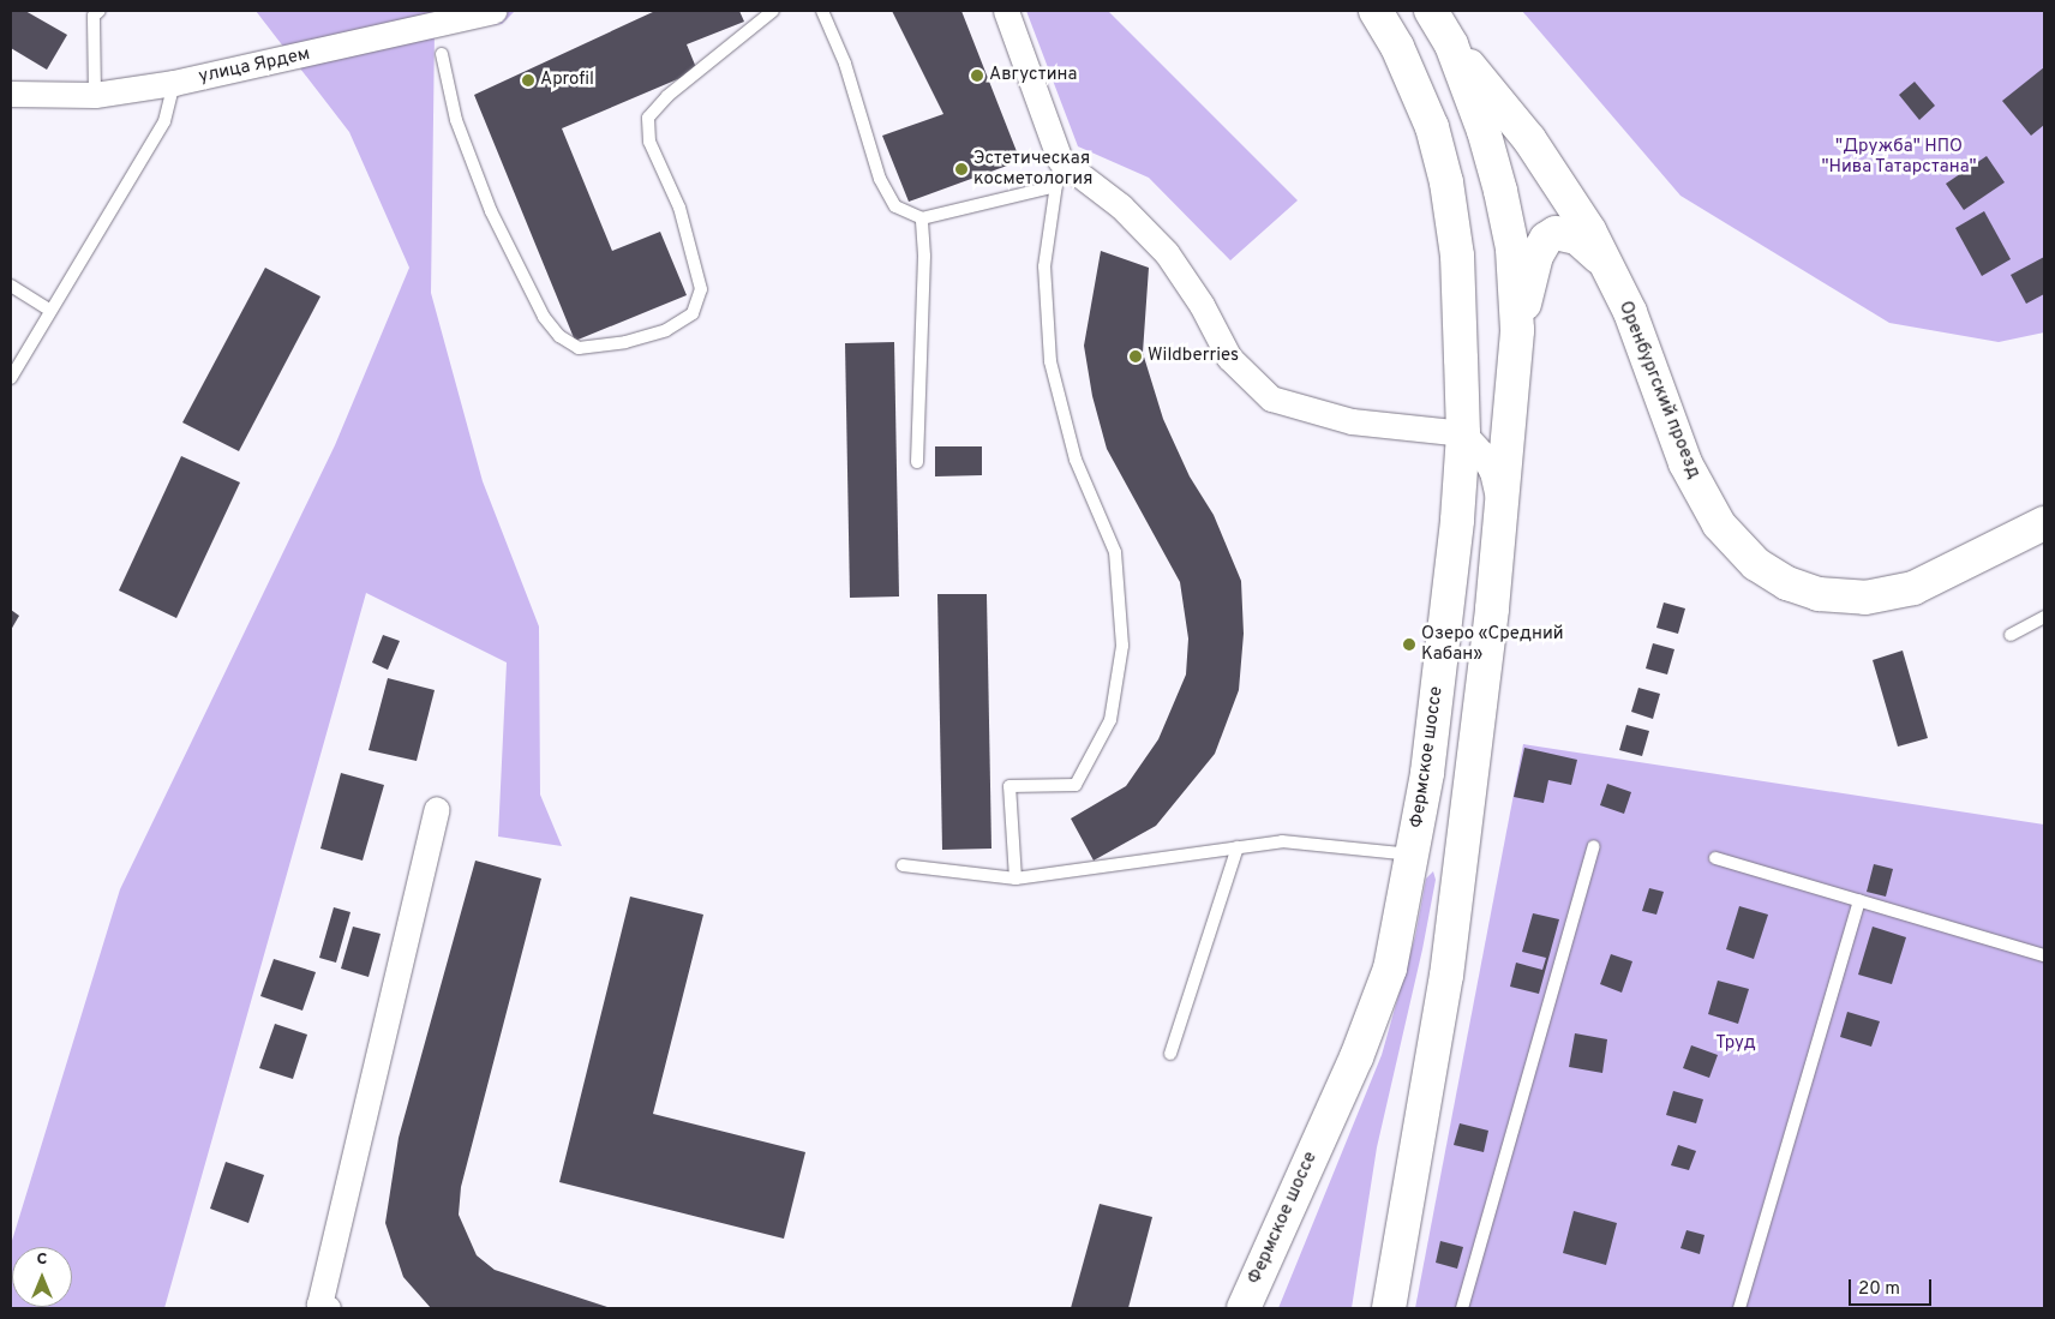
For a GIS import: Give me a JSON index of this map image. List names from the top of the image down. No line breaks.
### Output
{"streets":{"main road":["Оренбургский проезд","Фермское шоссе"],"street":["улица Ярдем"]},"parks":["\"Дружба\" НПО \"Нива Татарстана\"","Труд"],"places":["Августина","Aprofil","Эстетическая косметология","Wildberries","Озеро «Средний Кабан»"],"scale_bar":"20 m","north":"top"}
